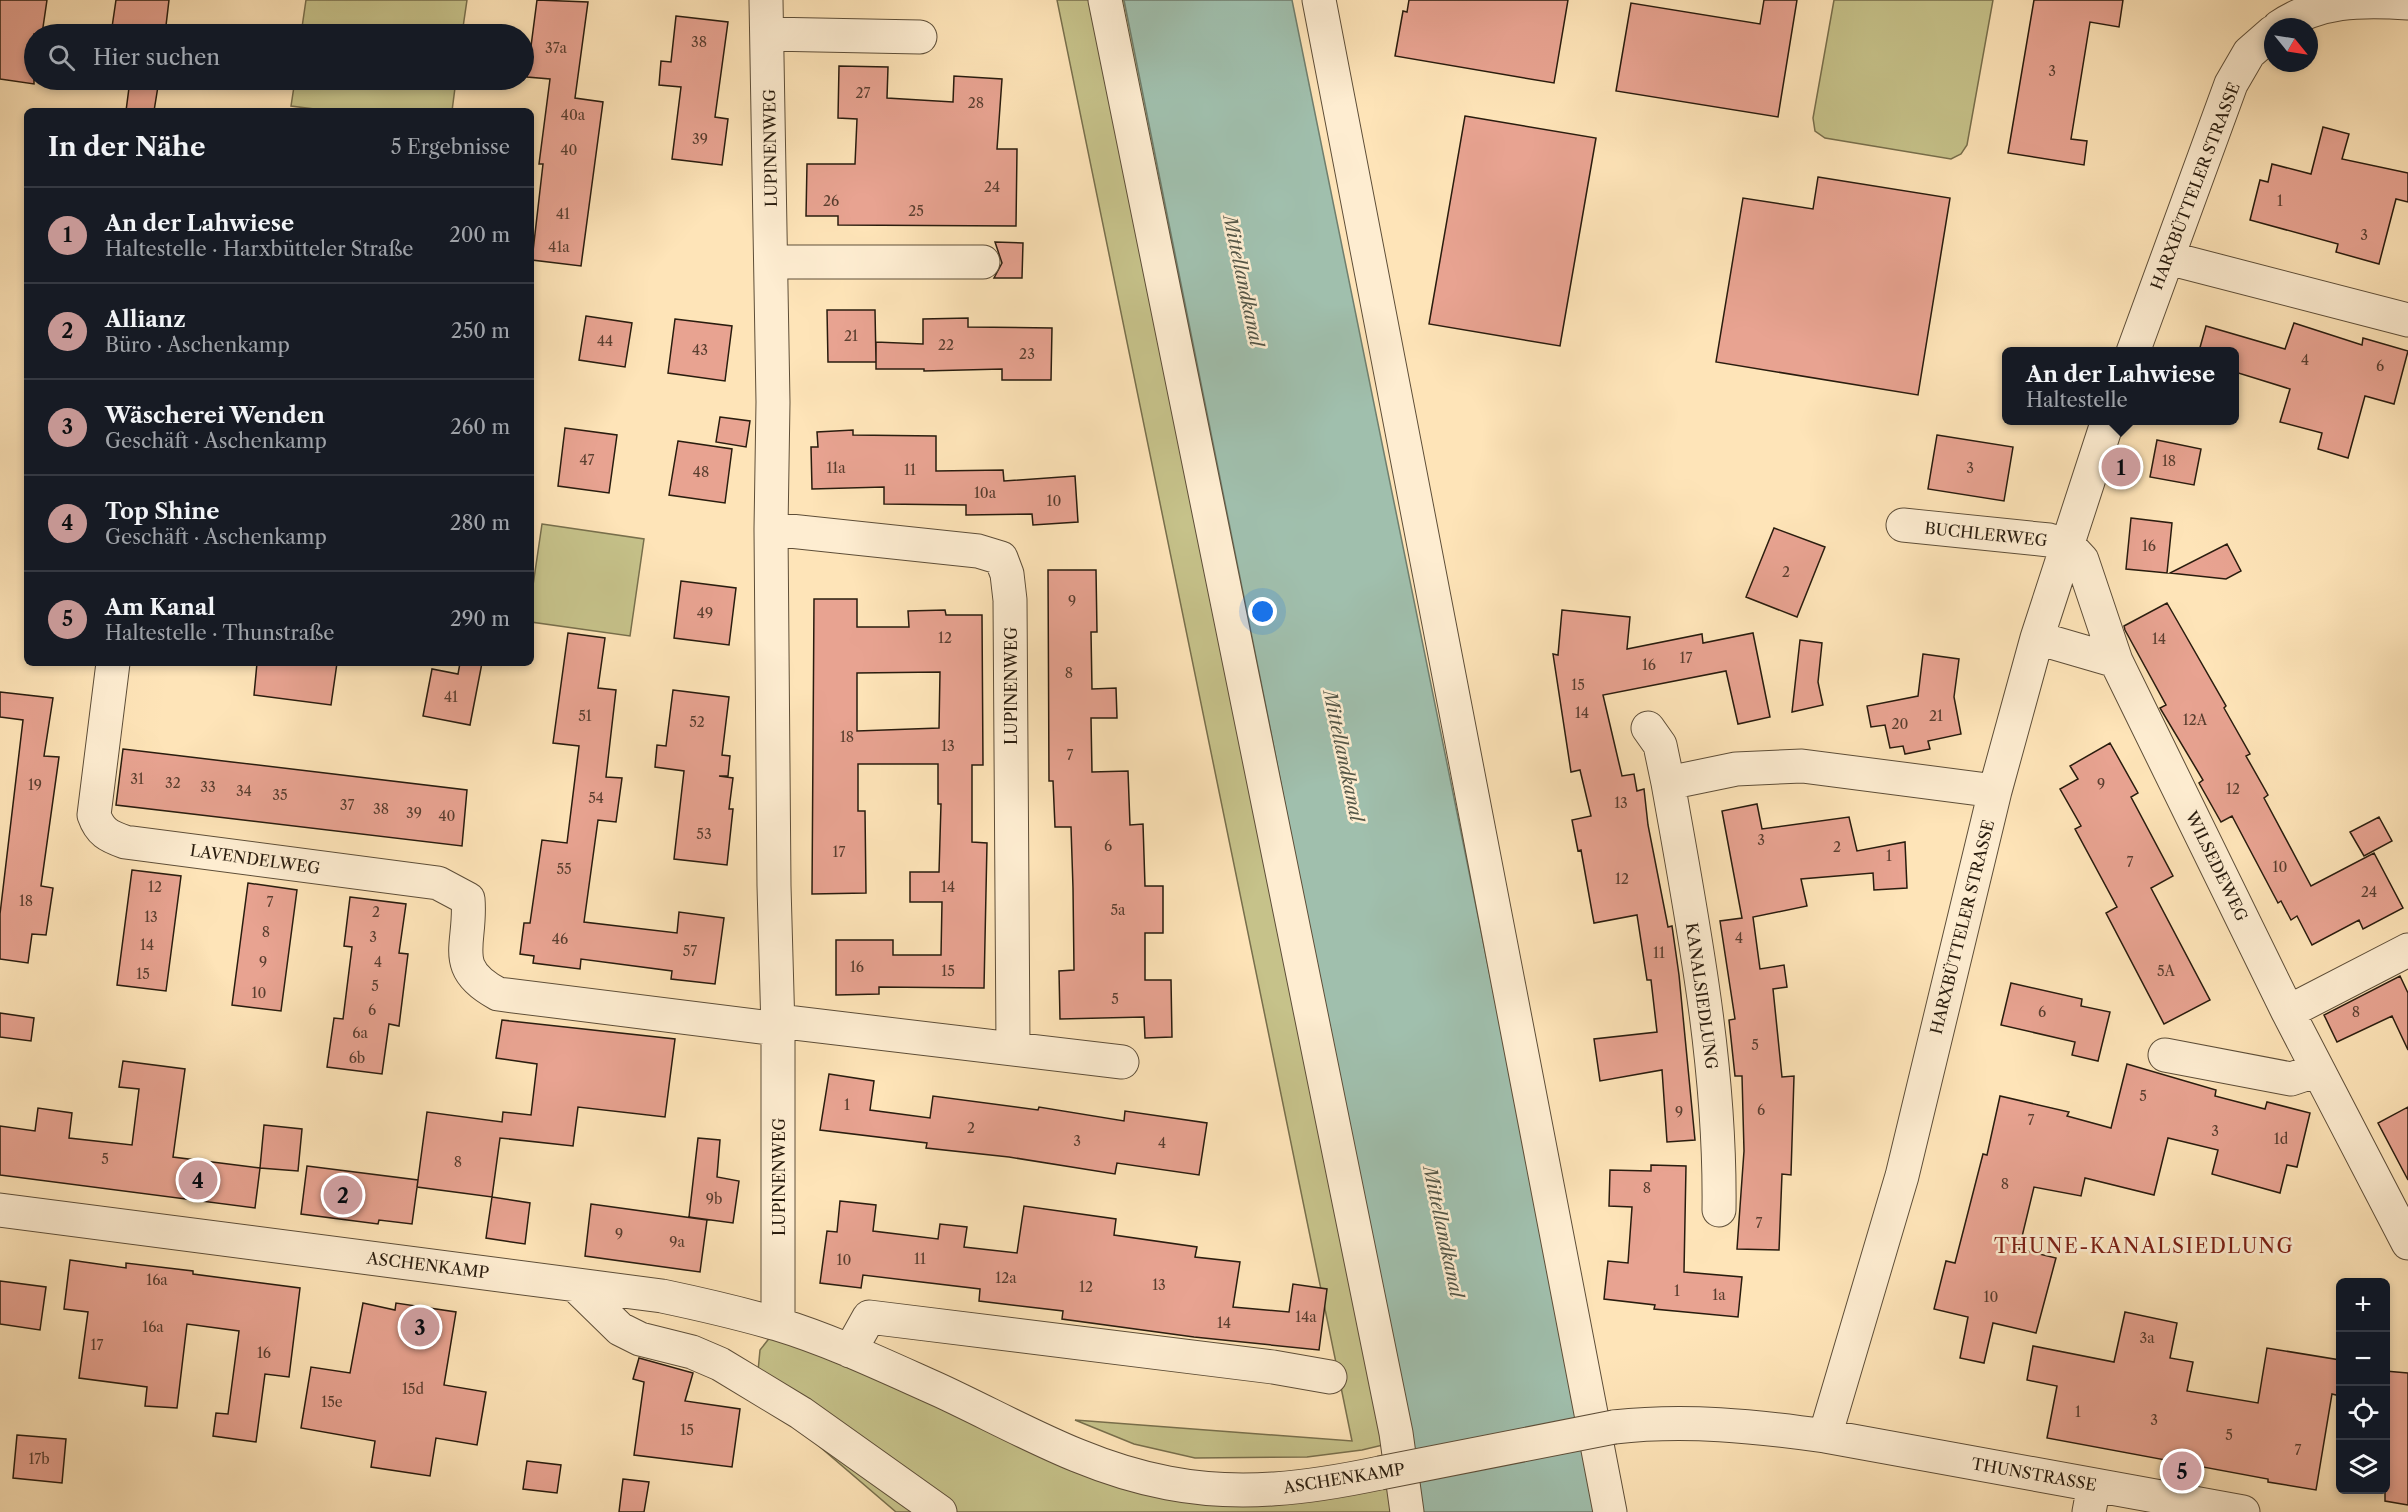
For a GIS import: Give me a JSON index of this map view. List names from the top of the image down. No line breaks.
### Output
{"streets":{"street":["LUPINENWEG","HARXBÜTTELER STRASSE","BUCHLERWEG","LAVENDELWEG","WILSEDEWEG","KANALSIEDLUNG","ASCHENKAMP","THUNSTRASSE"]},"crossings":[["LUPINENWEG","LAVENDELWEG"],["LUPINENWEG","ASCHENKAMP"],["HARXBÜTTELER STRASSE","BUCHLERWEG"],["HARXBÜTTELER STRASSE","WILSEDEWEG"],["HARXBÜTTELER STRASSE","ASCHENKAMP"],["HARXBÜTTELER STRASSE","THUNSTRASSE"],["BUCHLERWEG","WILSEDEWEG"],["ASCHENKAMP","THUNSTRASSE"]],"districts":["THUNE-KANALSIEDLUNG"],"water":["Mittellandkanal"],"house_numbers":["38","37a","3","27","28","40a","39","40","24","26","1","25","41","3","41a","21","44","22","43","23","4","6","47","18","11a","3","11","48","10a","10","16","2","9","49","12","14","17","16","8","15","41","14","51","21","12A","52","20","18","13","7","31","32","9","19","33","12","34","35","54","13","37","38","39","40","53","3","6","2","17","1","7","10","55","12","12","14","24","18","7","5a","2","13","8","3","4","46","14","57","11","9","4","16","15","5A","15","5","10","5","6","6","8","6a","5","6b","5","1","6","9","7","2","3","1d","3","4","5","8","8","8","9b","7","9","9a","11","10","12a","16a","13","12","1","1a","10","14a","14","16a","3a","17","16","15d","15e","1","3","15","5","7","17b"],"north":"bottom right","page":{"search":"Hier suchen","heading":["In der Nähe","5 Ergebnisse"],"list":[{"mark":"1","name":"An der Lahwiese","note":"Haltestelle · Harxbütteler Straße","value":"200 m"},{"mark":"2","name":"Allianz","note":"Büro · Aschenkamp","value":"250 m"},{"mark":"3","name":"Wäscherei Wenden","note":"Geschäft · Aschenkamp","value":"260 m"},{"mark":"4","name":"Top Shine","note":"Geschäft · Aschenkamp","value":"280 m"},{"mark":"5","name":"Am Kanal","note":"Haltestelle · Thunstraße","value":"290 m"}],"popup":["An der Lahwiese","Haltestelle"],"pins":["1","4","2","3","5"],"map_buttons":["+","−"]}}
